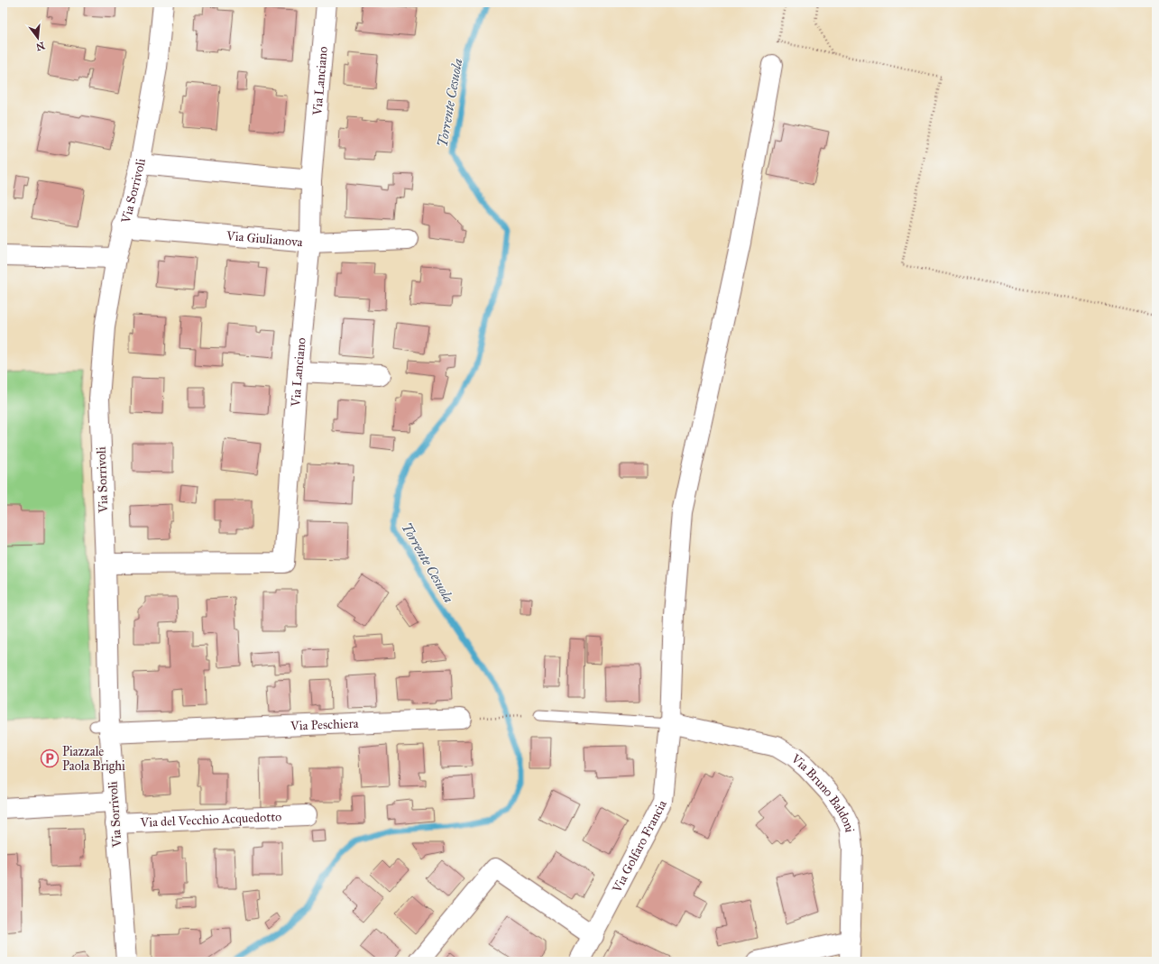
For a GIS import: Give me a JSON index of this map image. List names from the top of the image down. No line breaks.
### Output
{"streets":{"street":["Via Lanciano","Via Sorrivoli","Via Giulianova","Via Peschiera","Via Bruno Baldoni","Via del Vecchio Acquedotto","Via Golfaro Francia"]},"crossings":[["Via Lanciano","Via Sorrivoli"],["Via Lanciano","Via Giulianova"],["Via Sorrivoli","Via Giulianova"],["Via Sorrivoli","Via Peschiera"],["Via Sorrivoli","Via del Vecchio Acquedotto"],["Via Bruno Baldoni","Via Golfaro Francia"]],"water":["Torrente Cesuola"],"places":{"parking":["Piazzale Paola Brighi"]},"north":"bottom"}
